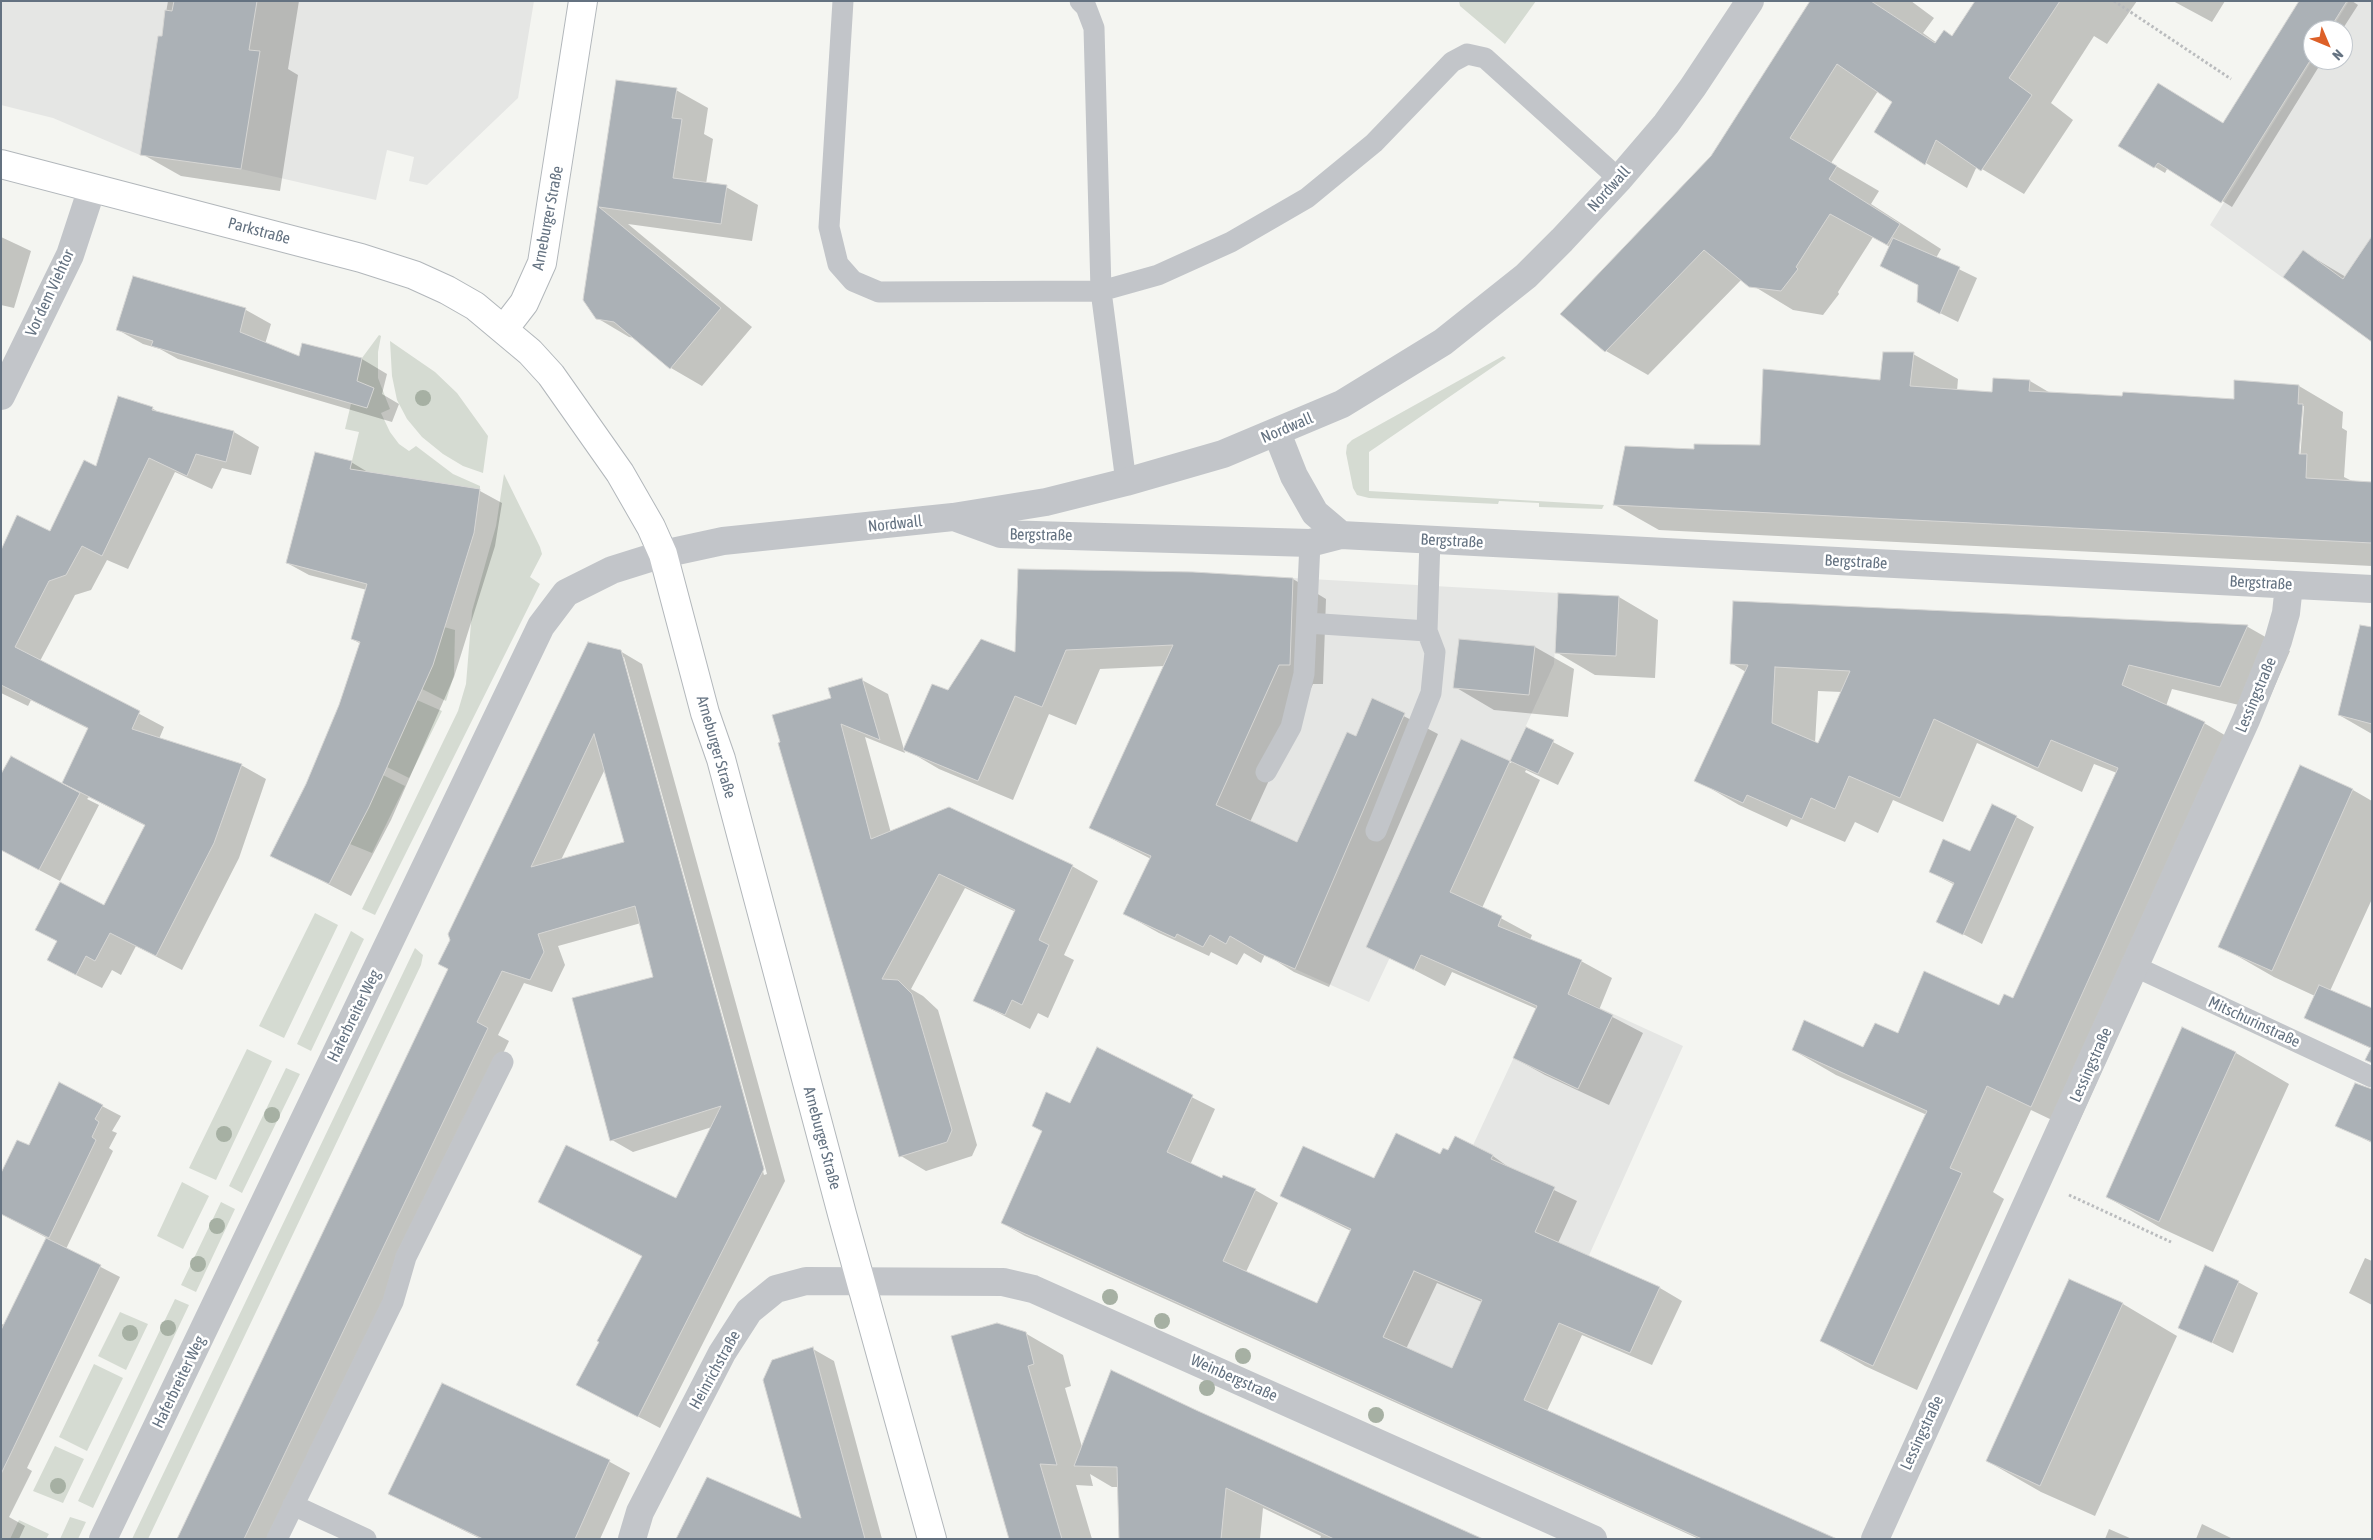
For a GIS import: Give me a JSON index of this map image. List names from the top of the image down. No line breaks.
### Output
{"streets":{"main road":["Arneburger Straße","Parkstraße"],"street":["Nordwall","Vor dem Viehtor","Bergstraße","Lessingstraße","Haferbreiter Weg","Heinrichstraße","Weinbergstraße"],"lane":["Mitschurinstraße"]},"crossings":[["Nordwall","Arneburger Straße"],["Nordwall","Bergstraße"],["Nordwall","Haferbreiter Weg"],["Arneburger Straße","Parkstraße"],["Arneburger Straße","Haferbreiter Weg"],["Arneburger Straße","Heinrichstraße"],["Arneburger Straße","Weinbergstraße"],["Parkstraße","Vor dem Viehtor"],["Bergstraße","Lessingstraße"],["Lessingstraße","Mitschurinstraße"],["Heinrichstraße","Weinbergstraße"]],"north":"bottom right"}
